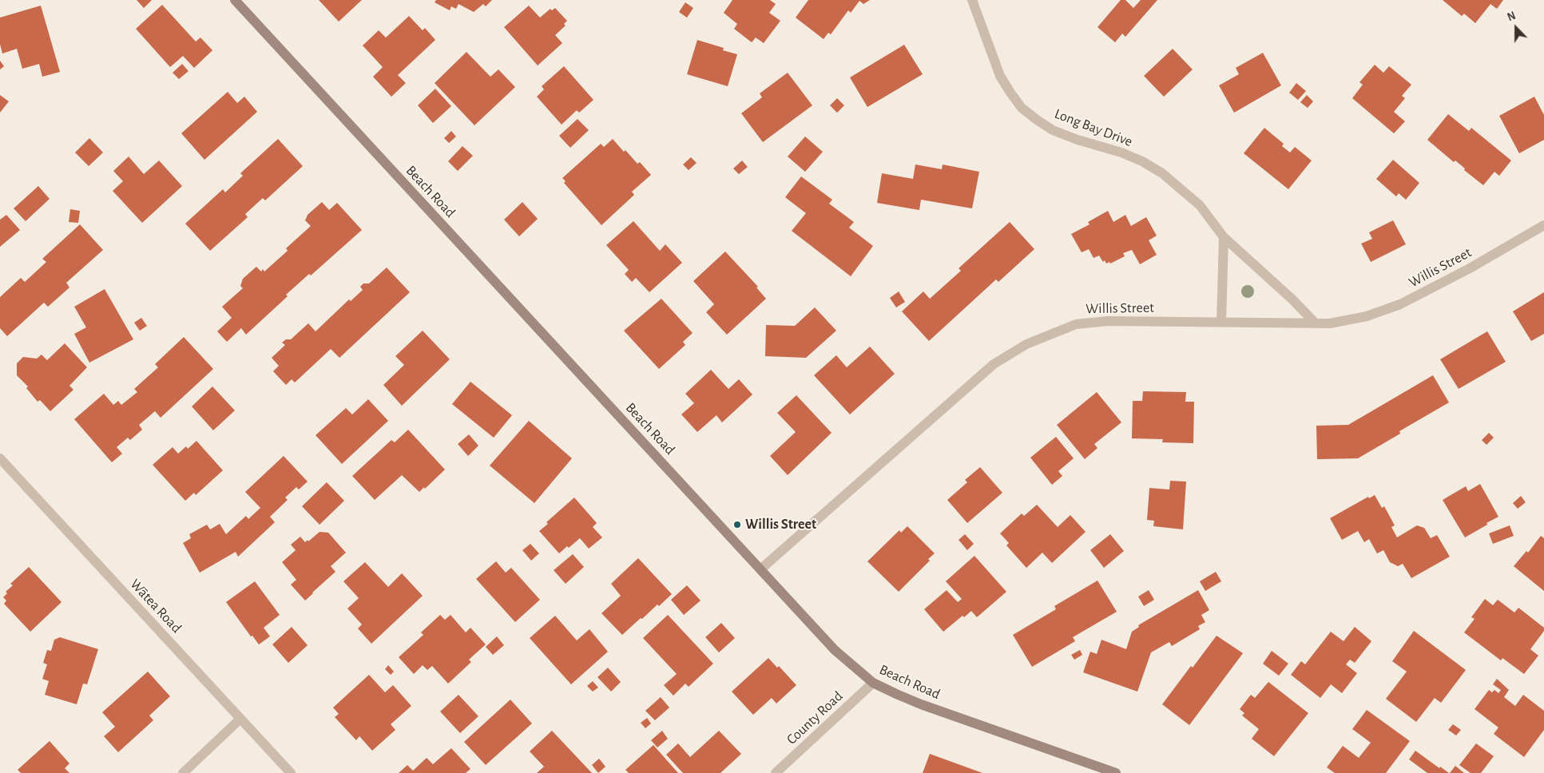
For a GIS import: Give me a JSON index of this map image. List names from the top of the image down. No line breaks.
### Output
{"streets":{"main road":["Beach Road"],"street":["Long Bay Drive","Willis Street","Wātea Road","County Road"]},"crossings":[["Long Bay Drive","Willis Street"],["Beach Road","Willis Street"],["Beach Road","County Road"]],"places":["Willis Street"],"north":"top"}
